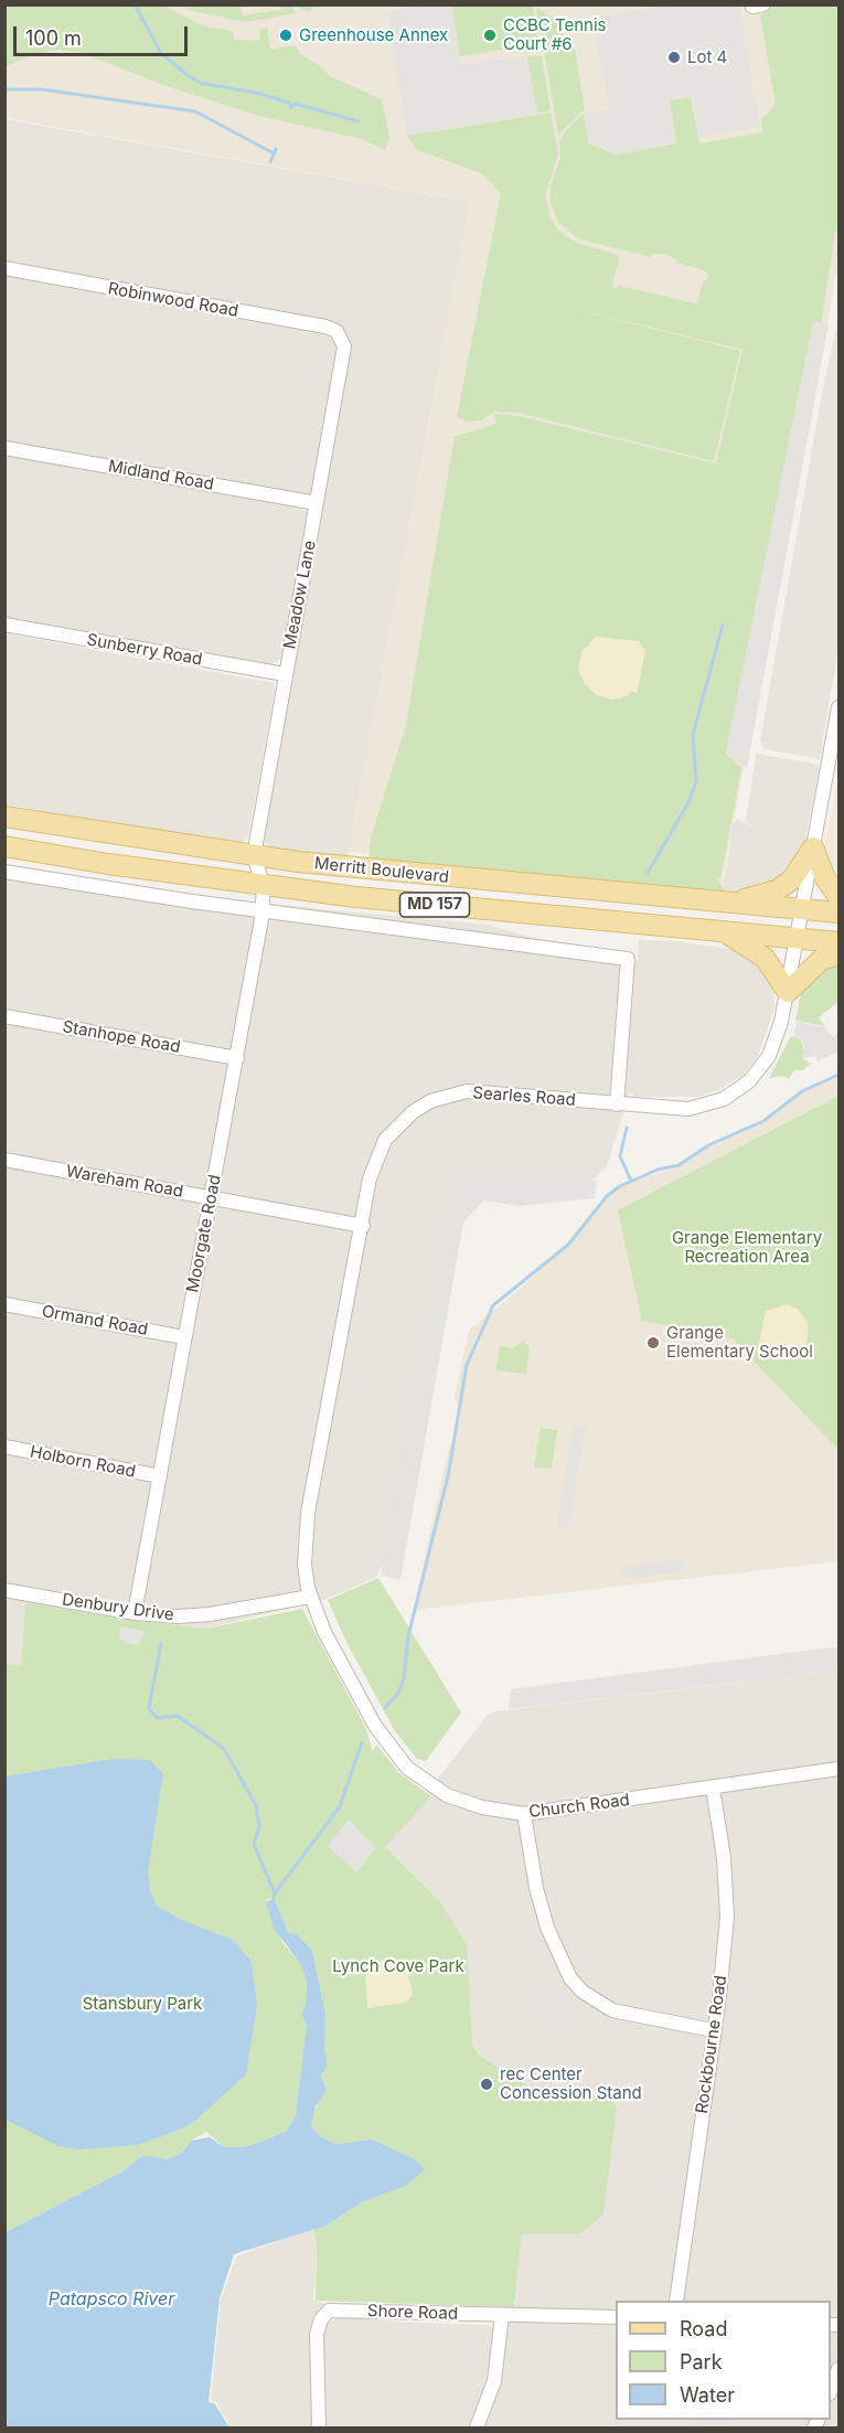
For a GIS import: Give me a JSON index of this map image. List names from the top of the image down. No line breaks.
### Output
{"streets":{"main road":["Merritt Boulevard","MD 157"],"street":["Robinwood Road","Midland Road","Meadow Lane","Sunberry Road","Stanhope Road","Searles Road","Wareham Road","Moorgate Road","Ormand Road","Holborn Road","Denbury Drive","Church Road","Rockbourne Road","Shore Road"]},"crossings":[["Robinwood Road","Meadow Lane"],["Midland Road","Meadow Lane"],["Meadow Lane","Sunberry Road"],["Meadow Lane","Merritt Boulevard"],["Meadow Lane","Moorgate Road"],["Merritt Boulevard","Searles Road"],["Merritt Boulevard","Moorgate Road"],["Stanhope Road","Moorgate Road"],["Searles Road","Wareham Road"],["Searles Road","Denbury Drive"],["Searles Road","Church Road"],["Wareham Road","Moorgate Road"],["Moorgate Road","Ormand Road"],["Moorgate Road","Holborn Road"],["Moorgate Road","Denbury Drive"],["Denbury Drive","Church Road"],["Church Road","Rockbourne Road"]],"water":["Patapsco River"],"parks":["Grange Elementary Recreation Area","Lynch Cove Park","Stansbury Park"],"places":["Greenhouse Annex","CCBC Tennis Court #6","Lot 4","Grange Elementary School","rec Center Concession Stand"],"legend":["Road","Park","Water"],"scale_bar":"100 m"}
